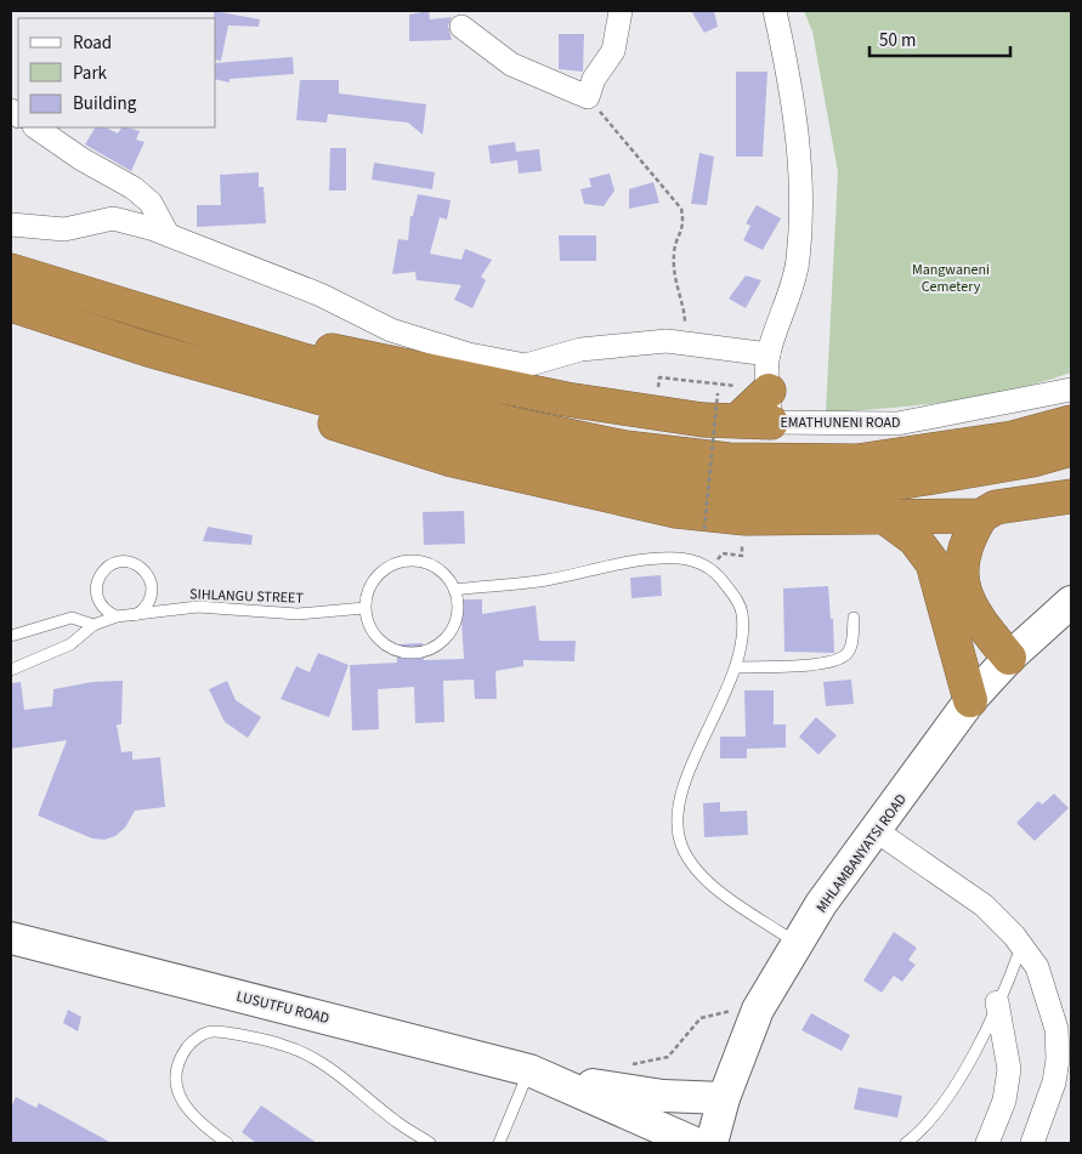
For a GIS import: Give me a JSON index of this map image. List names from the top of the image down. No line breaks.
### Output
{"streets":{"street":["EMATHUNENI ROAD","MHLAMBANYATSI ROAD","LUSUTFU ROAD"],"lane":["SIHLANGU STREET"]},"crossings":[["MHLAMBANYATSI ROAD","LUSUTFU ROAD"]],"parks":["Mangwaneni Cemetery"],"legend":["Road","Park","Building"],"scale_bar":"50 m"}
